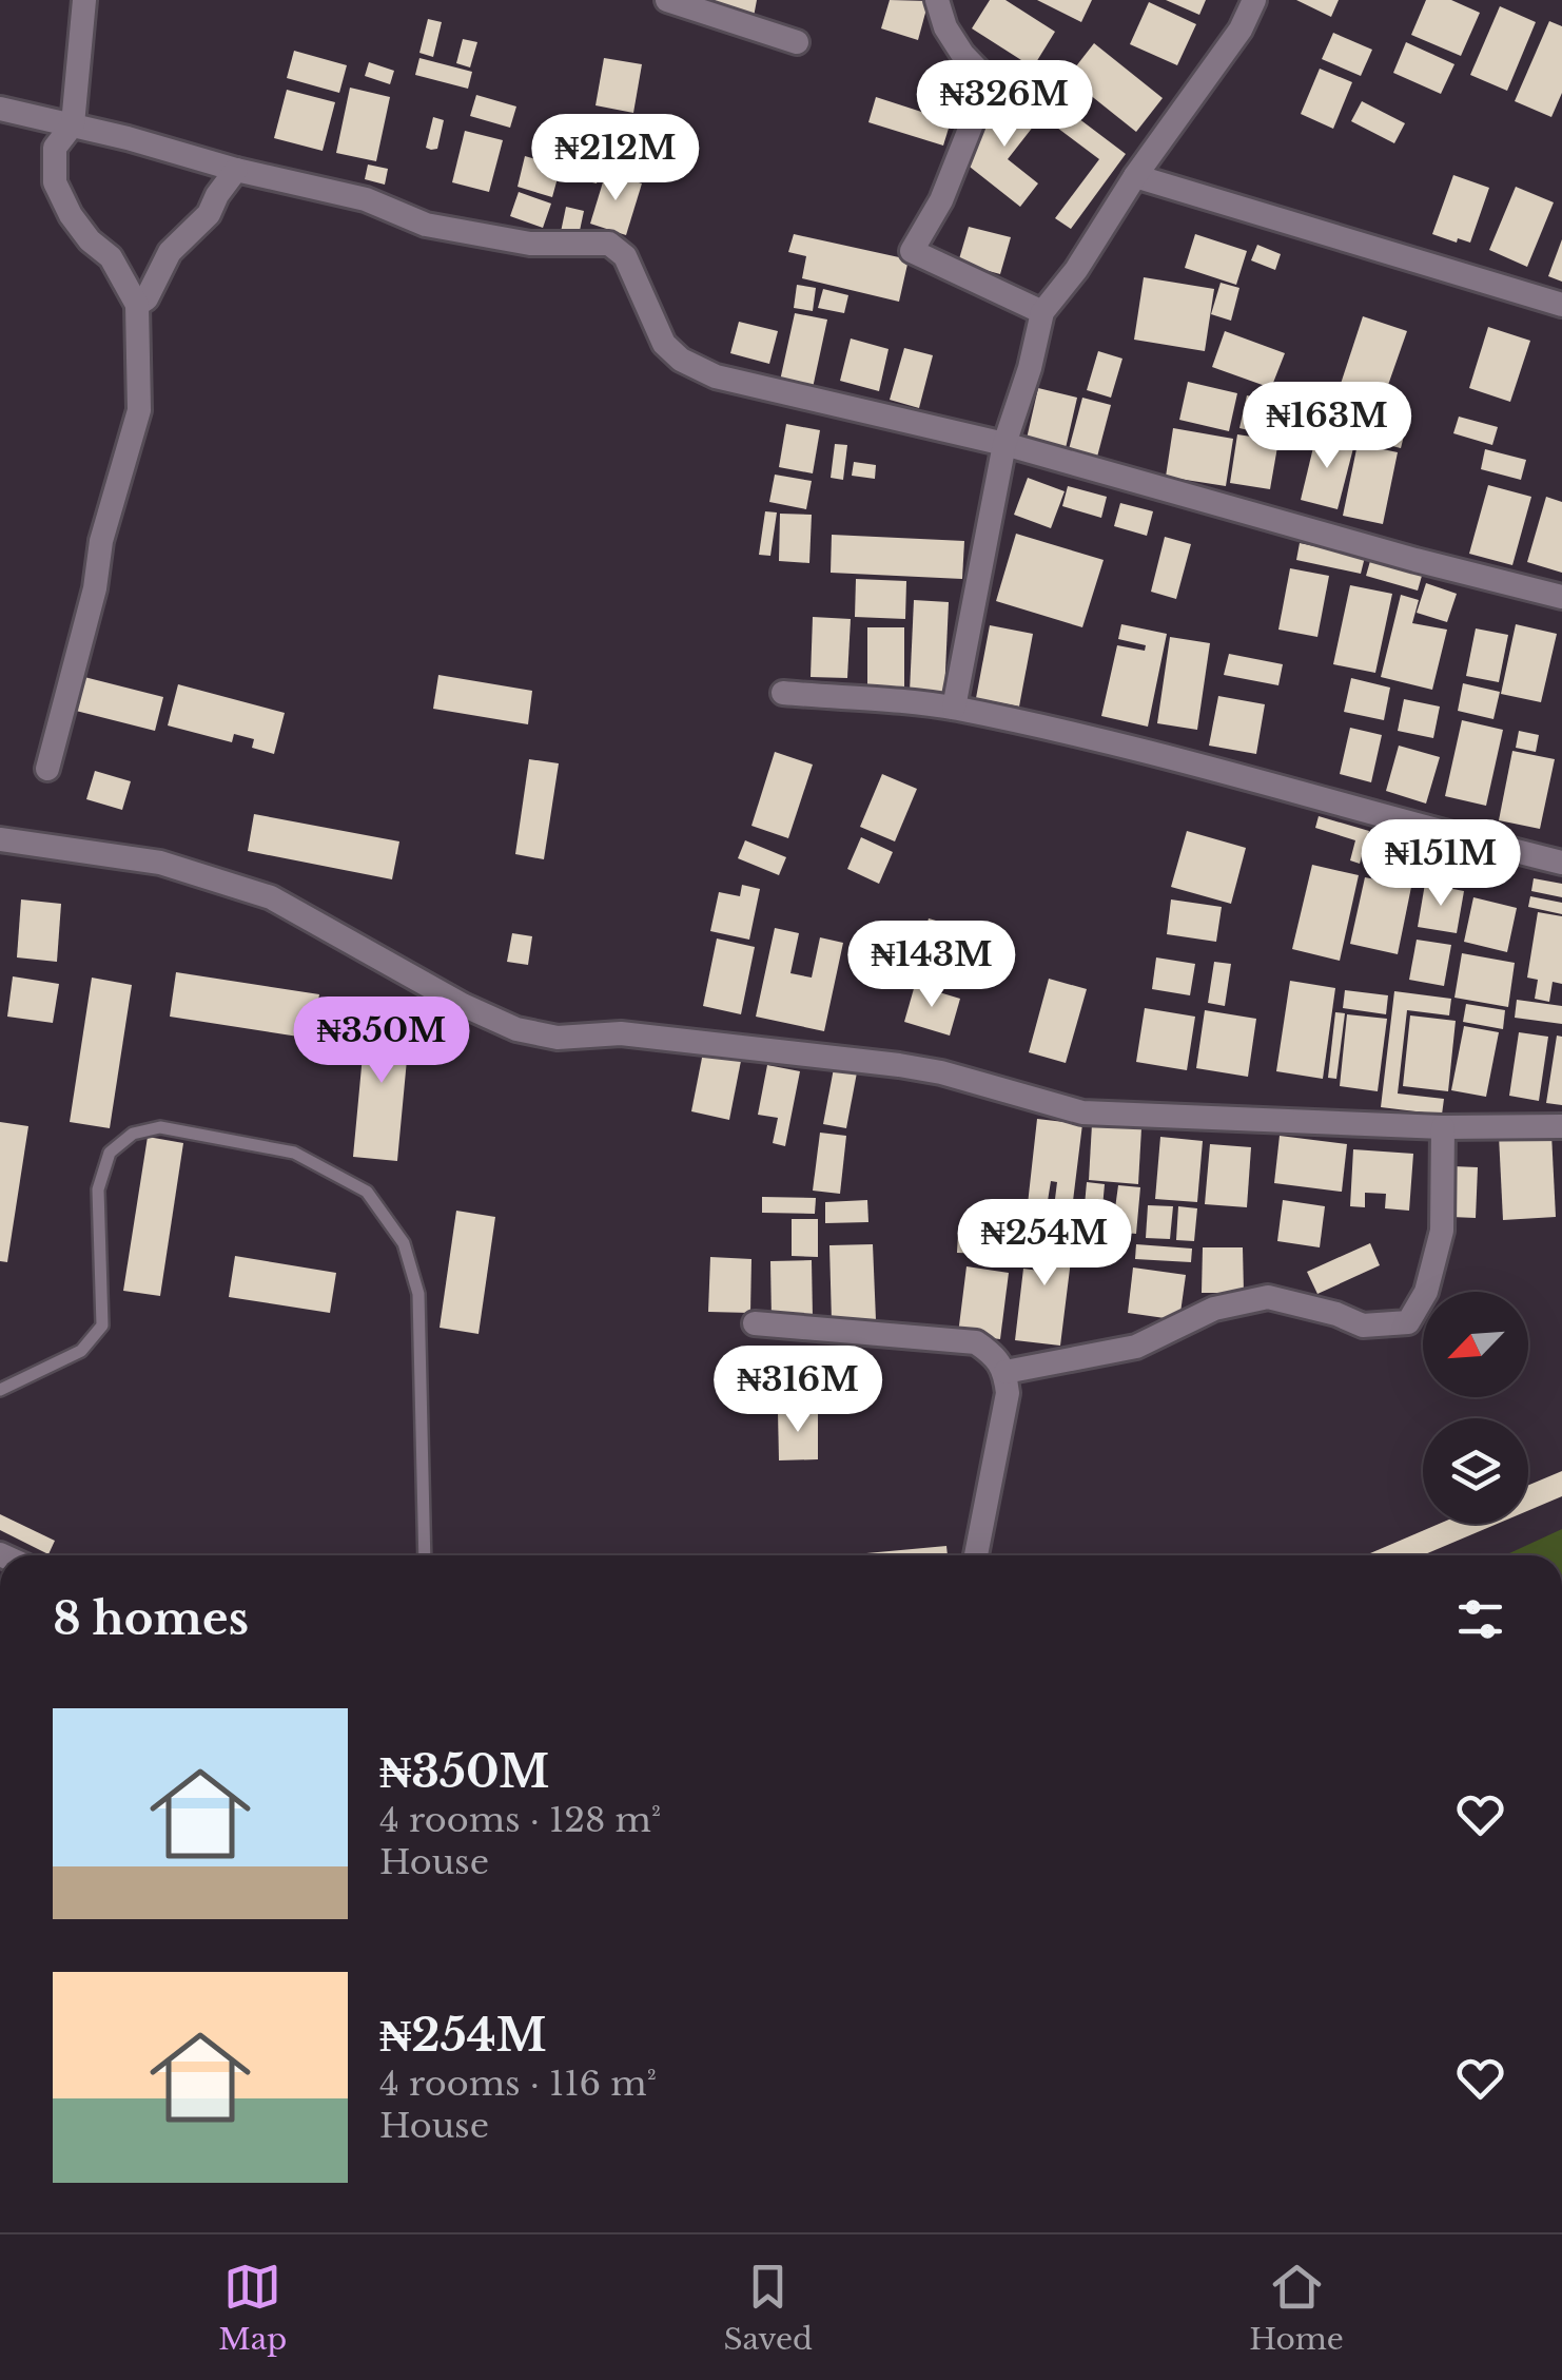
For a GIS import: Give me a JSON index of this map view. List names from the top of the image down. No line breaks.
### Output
{"north":"bottom left","page":{"price":["₦326M","₦212M","₦163M","₦151M","₦143M","₦350M","₦254M","₦316M"],"heading":"8 homes","list":[{"name":"₦350M","note":"4 rooms · 128 m² · House"},{"name":"₦254M","note":"4 rooms · 116 m² · House"}],"tabs":["Map","Saved","Home"]}}
